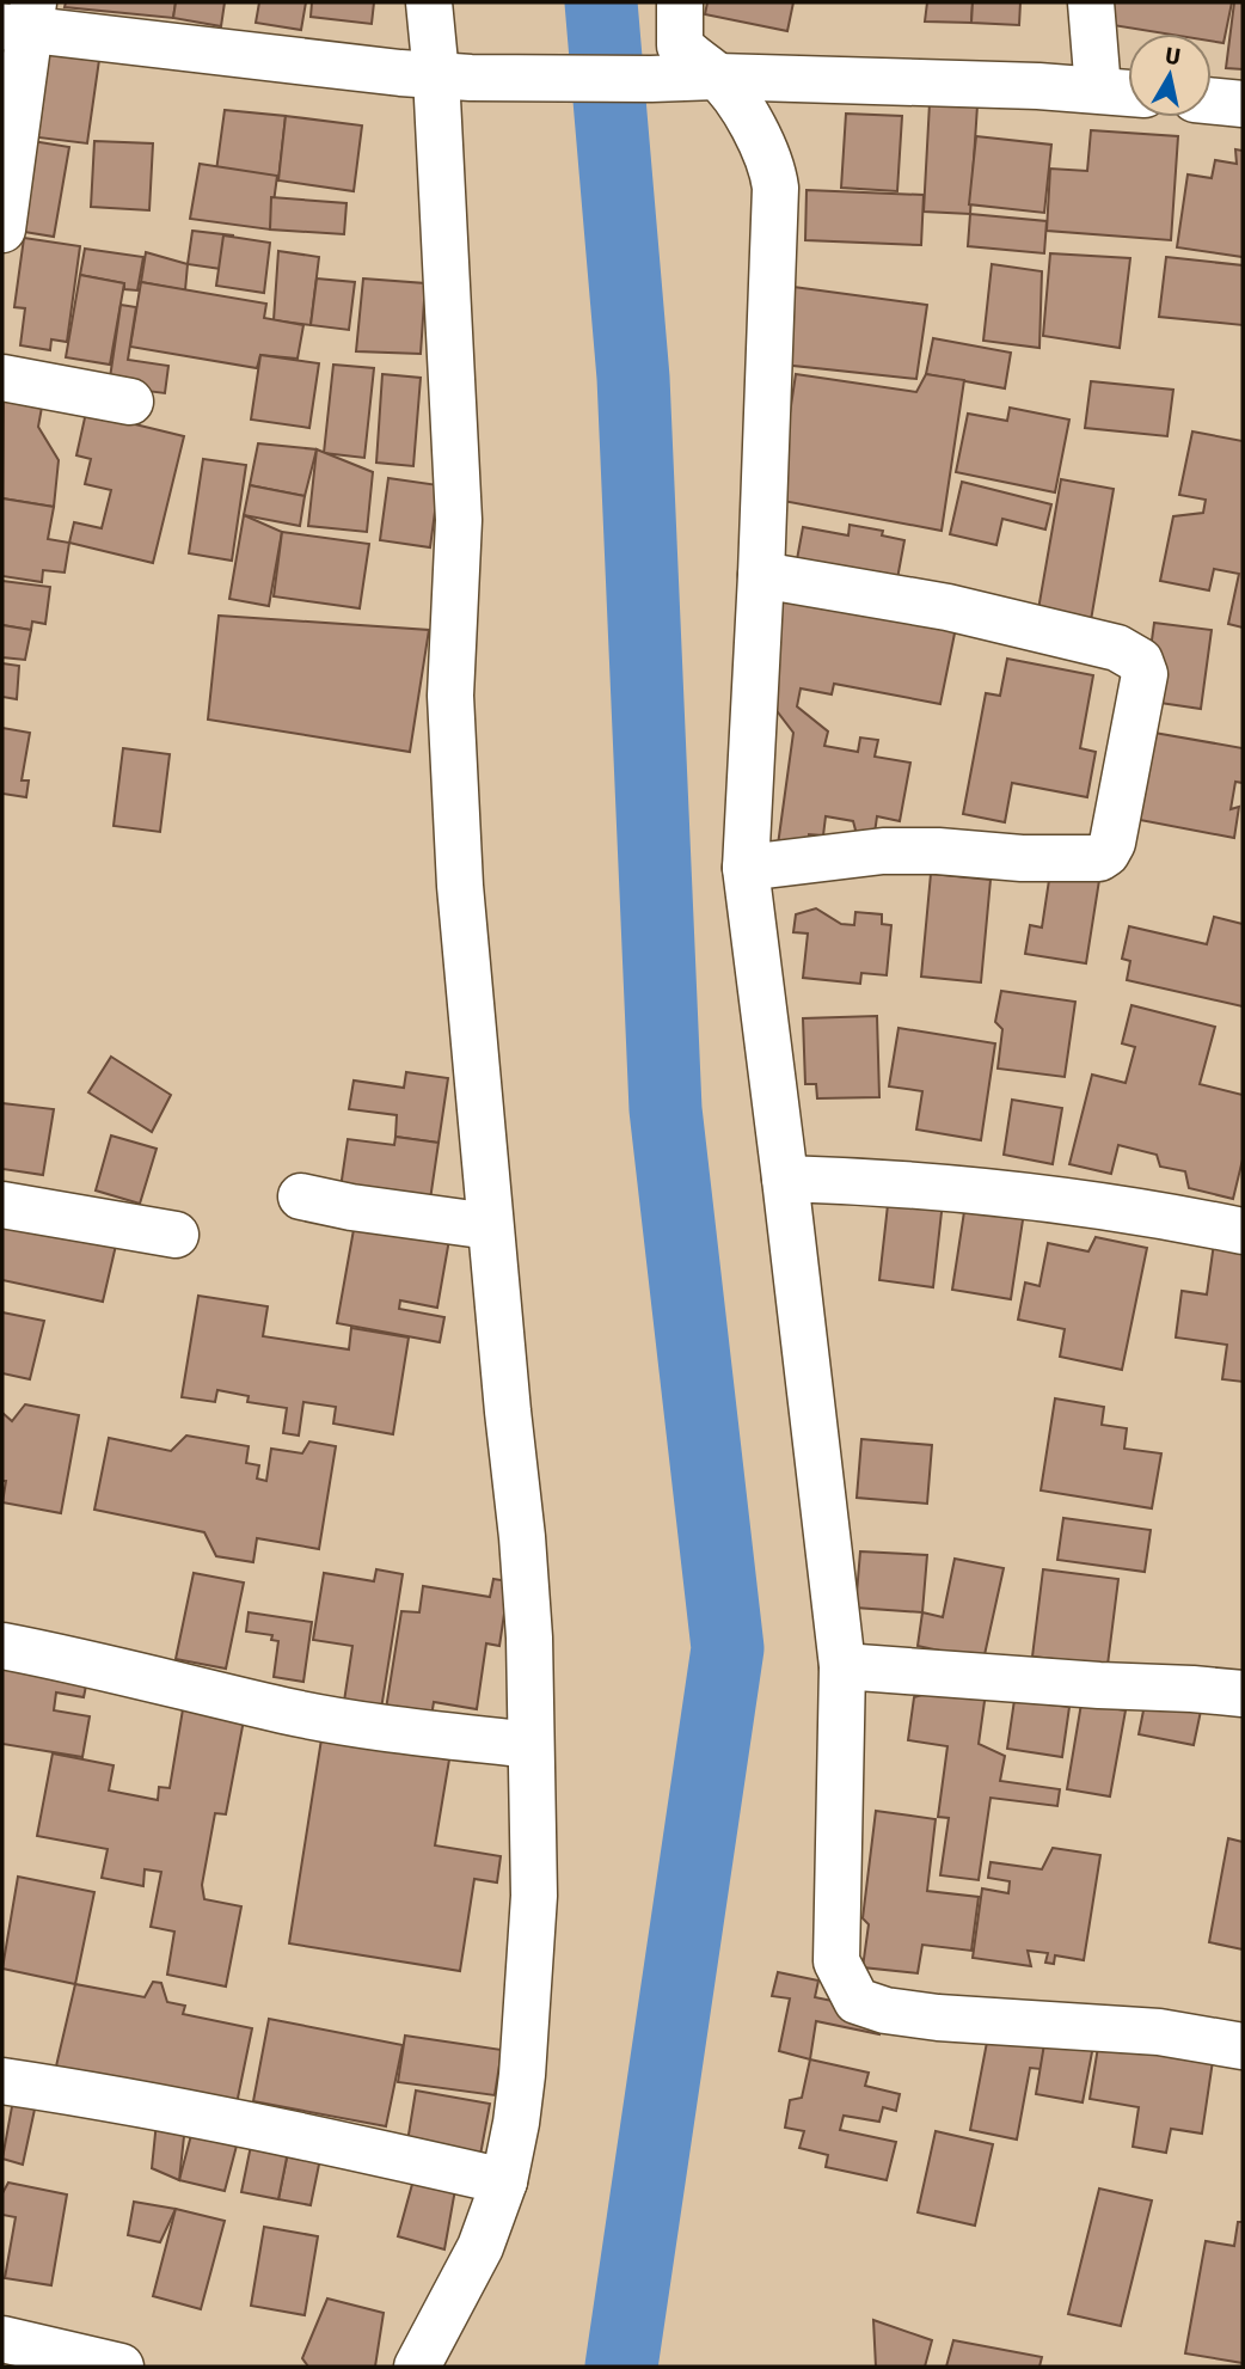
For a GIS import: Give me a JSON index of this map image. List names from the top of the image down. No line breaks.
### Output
{"north":"top"}
